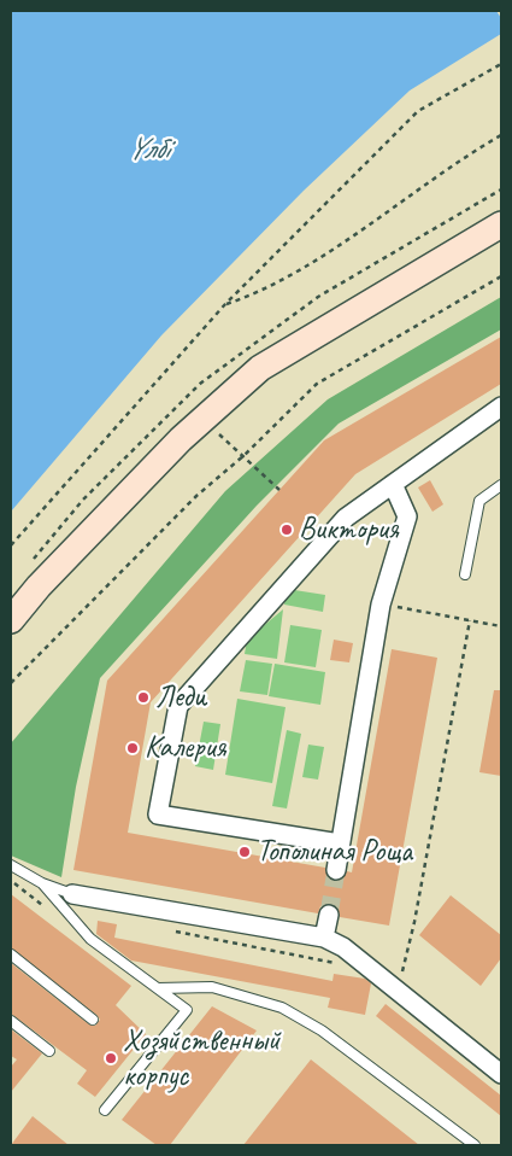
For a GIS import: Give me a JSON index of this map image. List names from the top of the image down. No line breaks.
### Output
{"water":["Үлбі"],"places":["Виктория","Леди","Калерия","Тополиная Роща","Хозяйственный корпус"]}
